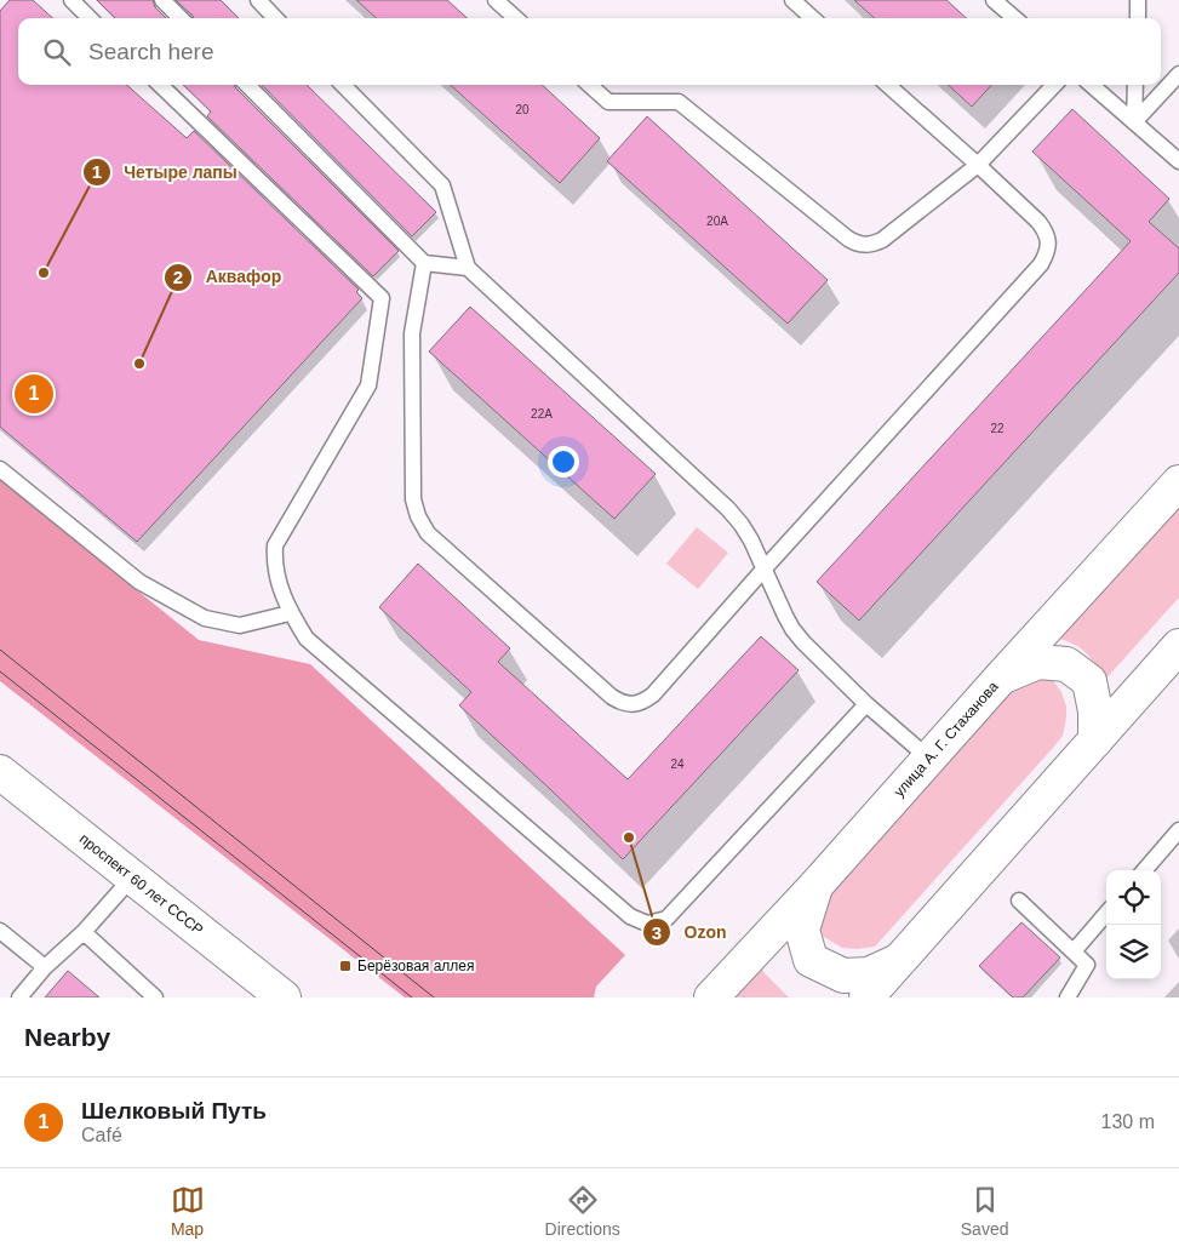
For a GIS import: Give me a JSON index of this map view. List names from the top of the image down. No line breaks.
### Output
{"streets":{"main road":["улица А. Г. Стаханова","проспект 60 лет СССР"]},"places":{"other":["Четыре лапы","Аквафор","Ozon"],"transit":["Берёзовая аллея"]},"house_numbers":["20","20А","22А","22","24"],"page":{"search":"Search here","pins":"1","heading":"Nearby","list":[{"mark":"1","name":"Шелковый Путь","note":"Café","value":"130 m"}],"nav":["Map","Directions","Saved"]}}
